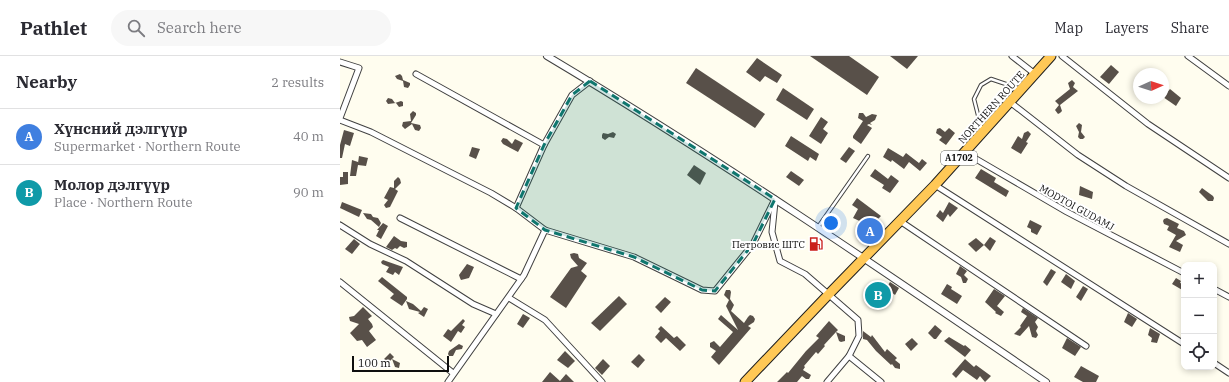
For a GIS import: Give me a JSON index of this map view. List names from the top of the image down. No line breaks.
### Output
{"streets":{"highway":["NORTHERN ROUTE","A1702"],"street":["MODTOI GUDAMJ"]},"crossings":[["NORTHERN ROUTE","A1702"],["NORTHERN ROUTE","MODTOI GUDAMJ"]],"places":{"fuel station":["Петровис ШТС"]},"scale_bar":"100 m","north":"right","page":{"header":"Pathlet","search":"Search here","nav":["Map","Layers","Share"],"heading":["Nearby","2 results"],"list":[{"mark":"A","name":"Хүнсний дэлгүүр","note":"Supermarket · Northern Route","value":"40 m"},{"mark":"B","name":"Молор дэлгүүр","note":"Place · Northern Route","value":"90 m"}],"pins":["A","B"],"map_buttons":["+","−"],"scale":"100 m"}}
